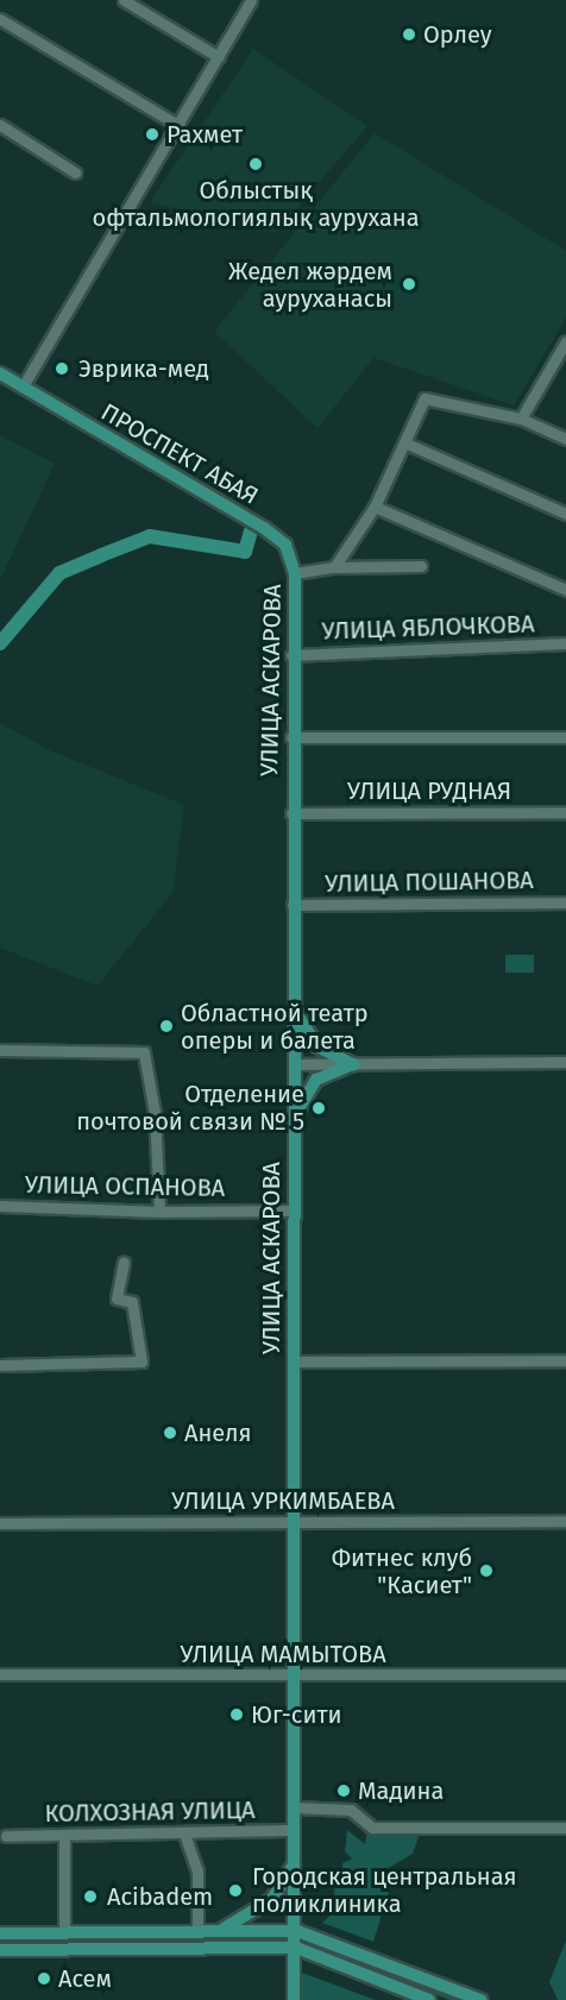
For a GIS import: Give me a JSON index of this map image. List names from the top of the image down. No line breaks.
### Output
{"streets":{"main road":["ПРОСПЕКТ АБАЯ","УЛИЦА АСКАРОВА"],"street":["УЛИЦА ЯБЛОЧКОВА","УЛИЦА РУДНАЯ","УЛИЦА ПОШАНОВА","УЛИЦА ОСПАНОВА","УЛИЦА УРКИМБАЕВА","УЛИЦА МАМЫТОВА","КОЛХОЗНАЯ УЛИЦА"]},"crossings":[["ПРОСПЕКТ АБАЯ","УЛИЦА АСКАРОВА"],["УЛИЦА ЯБЛОЧКОВА","УЛИЦА АСКАРОВА"],["УЛИЦА АСКАРОВА","УЛИЦА РУДНАЯ"],["УЛИЦА АСКАРОВА","УЛИЦА ПОШАНОВА"],["УЛИЦА АСКАРОВА","УЛИЦА ОСПАНОВА"],["УЛИЦА АСКАРОВА","УЛИЦА УРКИМБАЕВА"],["УЛИЦА АСКАРОВА","УЛИЦА МАМЫТОВА"],["УЛИЦА АСКАРОВА","КОЛХОЗНАЯ УЛИЦА"]],"places":["Орлеу","Рахмет","Облыстық офтальмологиялық аурухана","Жедел жәрдем ауруханасы","Эврика-мед","Областной театр оперы и балета","Отделение почтовой связи № 5","Анеля","Фитнес клуб \"Касиет\"","Юг-сити","Мадина","Городская центральная поликлиника","Acibadem","Асем"]}
